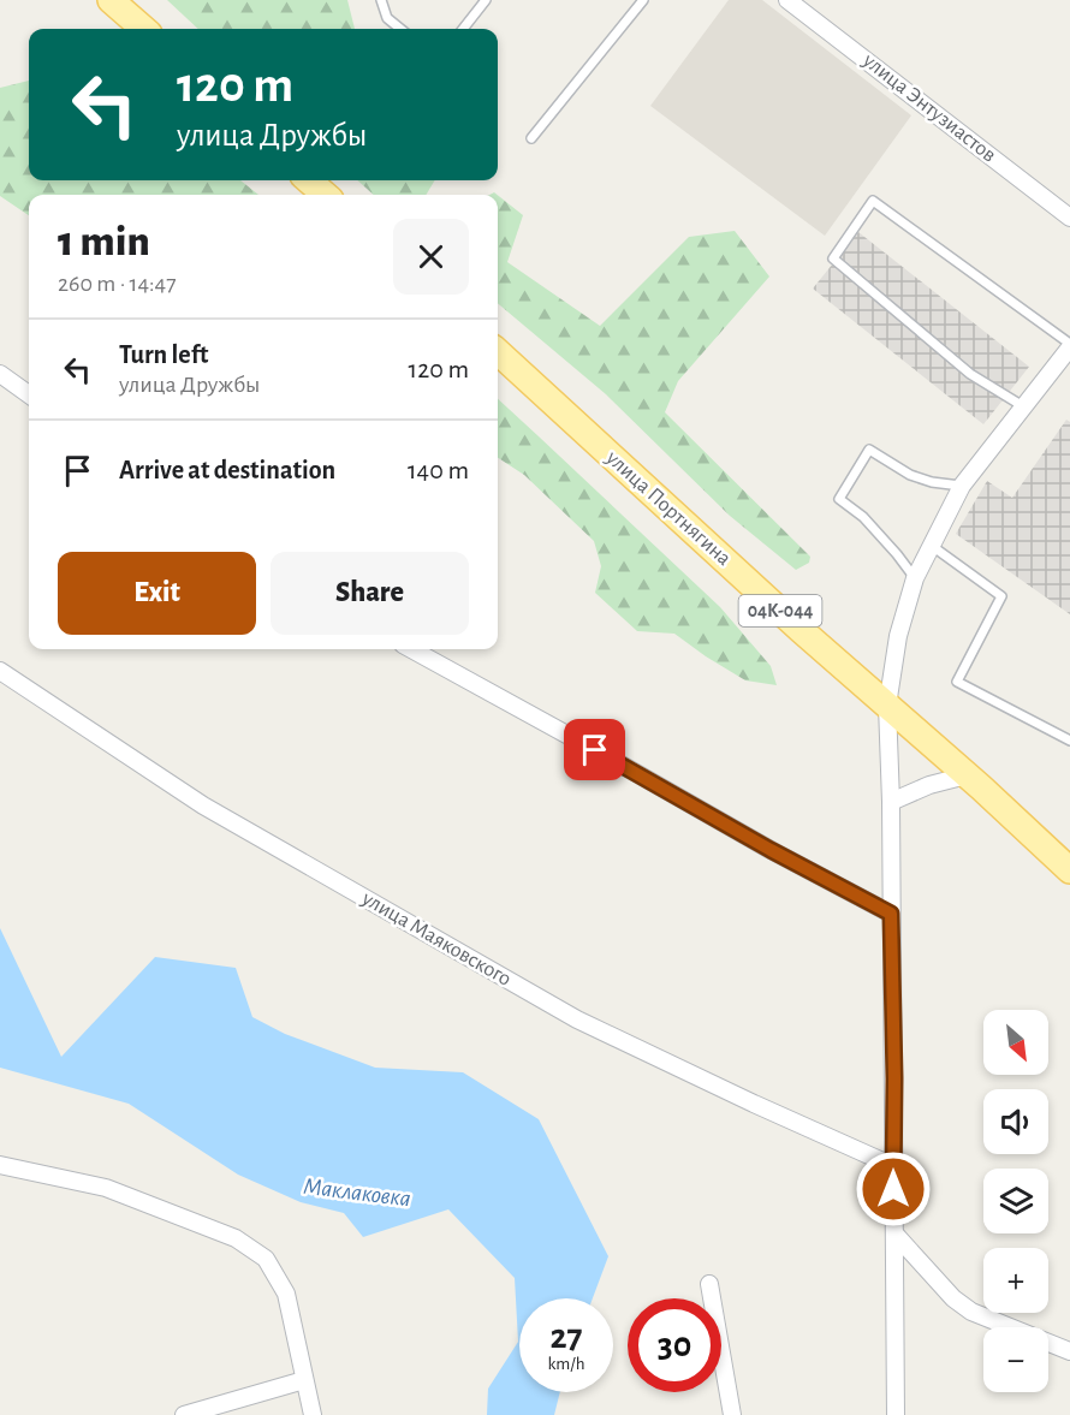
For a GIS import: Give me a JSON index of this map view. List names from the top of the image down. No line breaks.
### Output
{"streets":{"main road":["улица Портнягина","04К-044"],"street":["улица Энтузиастов","улица Маяковского"]},"water":["Маклаковка"],"north":"bottom right","page":{"turn":["120 m","улица Дружбы"],"heading":["1 min","260 m · 14:47"],"list":[{"name":"Turn left","note":"улица Дружбы","value":"120 m"},{"name":"Arrive at destination","value":"140 m"}],"buttons":["Exit","Share"],"map_buttons":["+","−"],"speed":"27 km/h","limit":"30"}}
